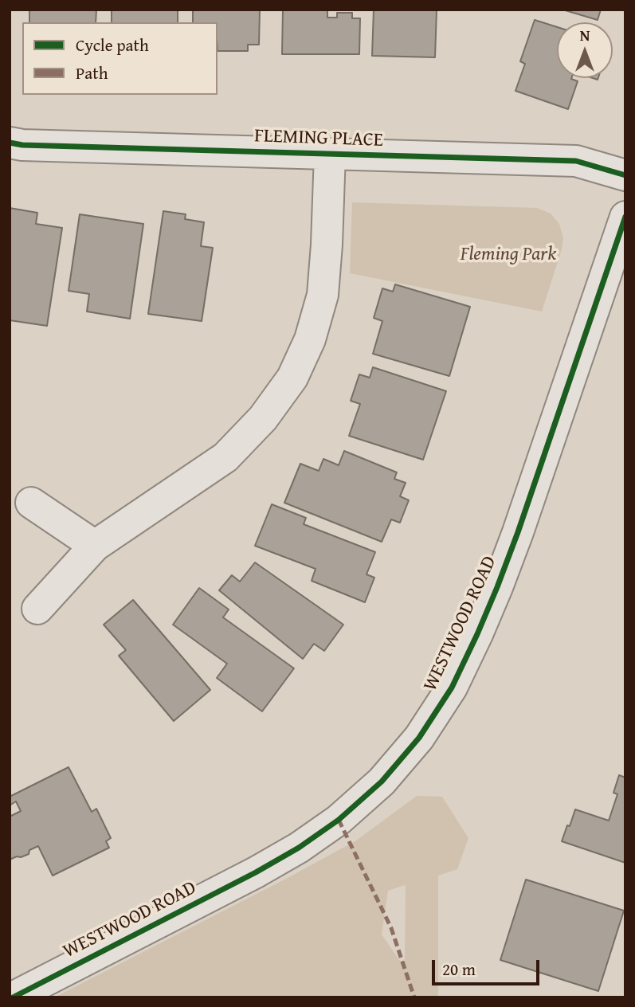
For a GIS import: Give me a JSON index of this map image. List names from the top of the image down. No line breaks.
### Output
{"streets":{"street":["FLEMING PLACE","WESTWOOD ROAD"]},"parks":["Fleming Park"],"legend":["Cycle path","Path"],"scale_bar":"20 m","north":"top"}
